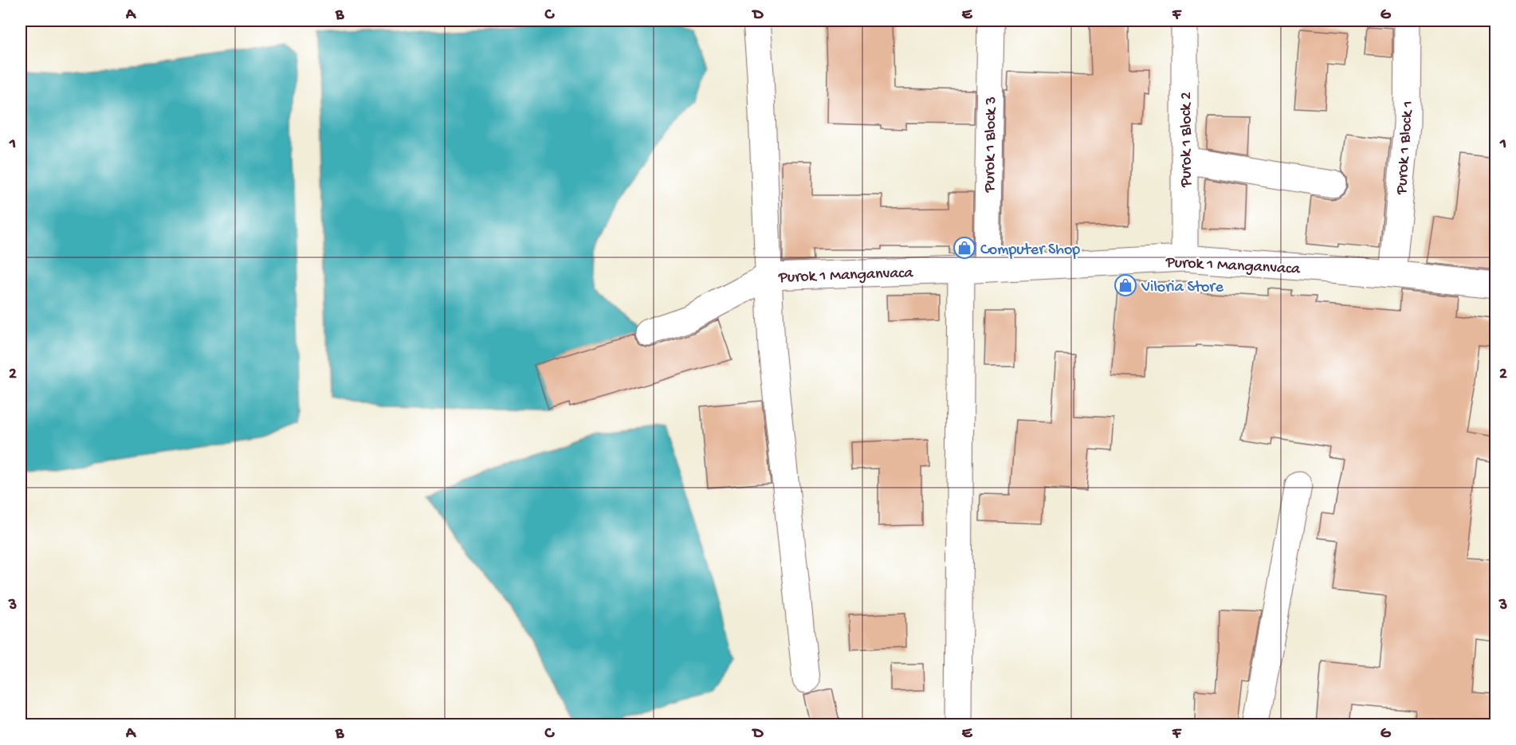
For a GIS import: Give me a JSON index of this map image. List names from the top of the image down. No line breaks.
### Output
{"streets":{"street":["Purok 1 Block 2","Purok 1 Block 3","Purok 1 Block 1","Purok 1 Manganvaca"]},"crossings":[["Purok 1 Block 2","Purok 1 Manganvaca"],["Purok 1 Block 3","Purok 1 Manganvaca"],["Purok 1 Block 1","Purok 1 Manganvaca"]],"places":{"shop":["Computer Shop","Viloria Store"]},"grid":{"columns":["A","B","C","D","E","F","G"],"rows":["1","2","3"]}}
